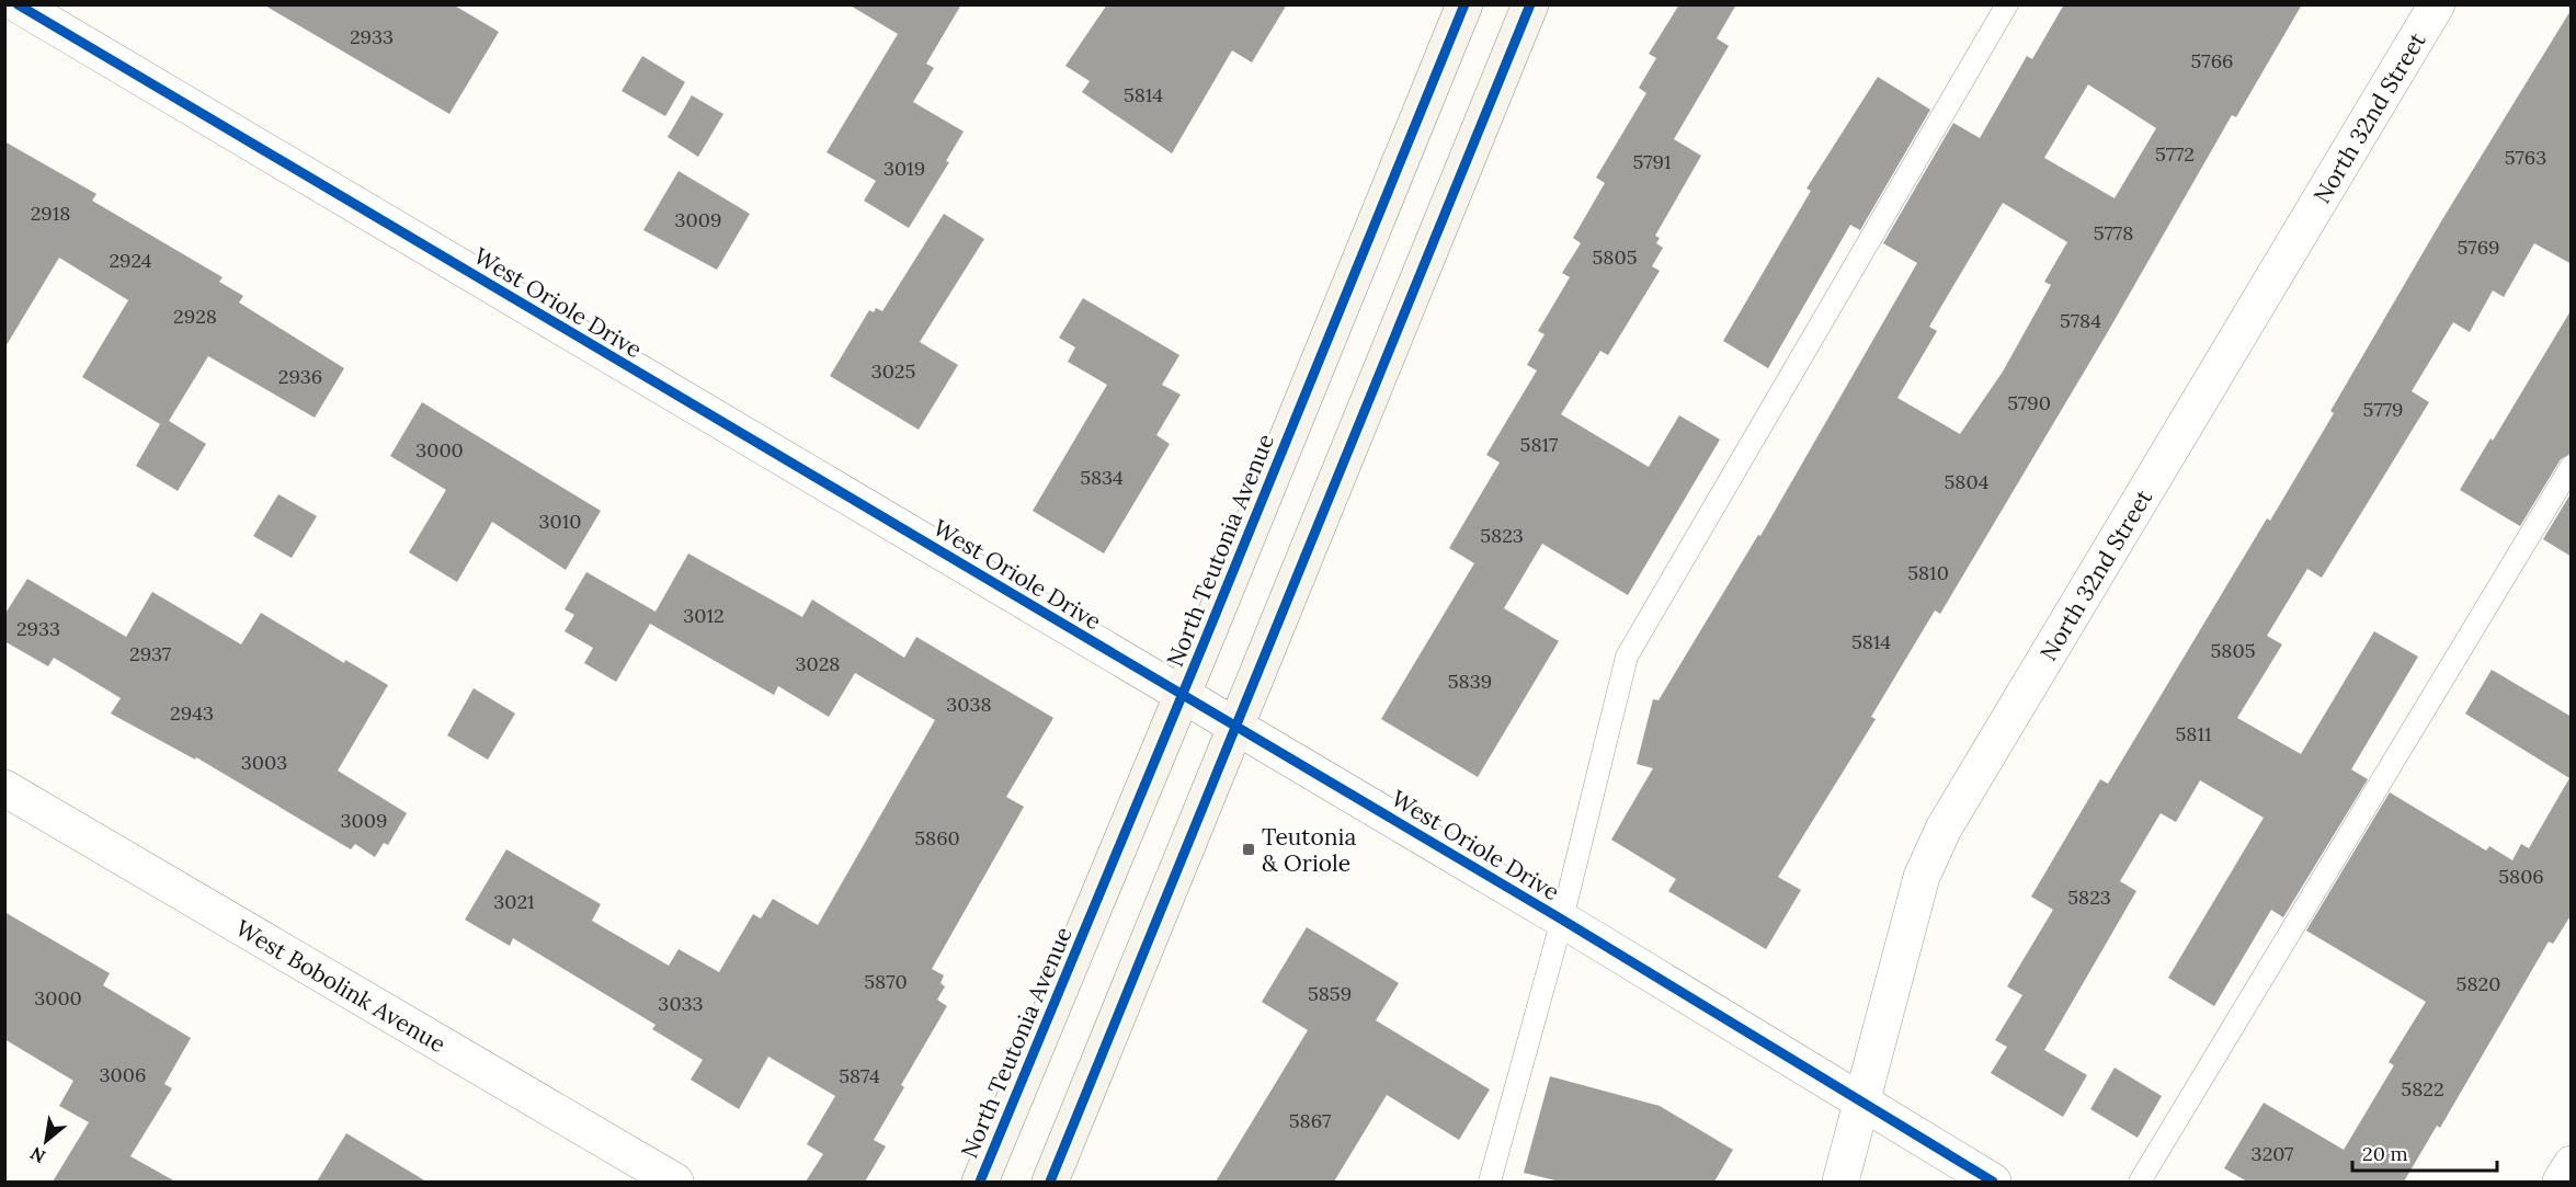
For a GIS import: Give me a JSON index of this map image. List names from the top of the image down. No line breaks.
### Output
{"streets":{"main road":["North Teutonia Avenue"],"street":["North 32nd Street","West Oriole Drive","West Bobolink Avenue"]},"crossings":[["North 32nd Street","West Oriole Drive"],["West Oriole Drive","North Teutonia Avenue"]],"places":{"transit":["Teutonia & Oriole"]},"house_numbers":["2933","5766","5814","5772","5763","5791","3019","2918","3009","5778","5769","5805","2924","2928","5784","3025","2936","5790","5779","5817","3000","5834","5804","3010","5823","5810","3012","2933","5814","5805","2937","3028","5839","3038","2943","5811","3003","3009","5860","5806","5823","3021","5870","5820","5859","3000","3033","3006","5874","5822","5867","3207"],"scale_bar":"20 m","north":"bottom left"}
